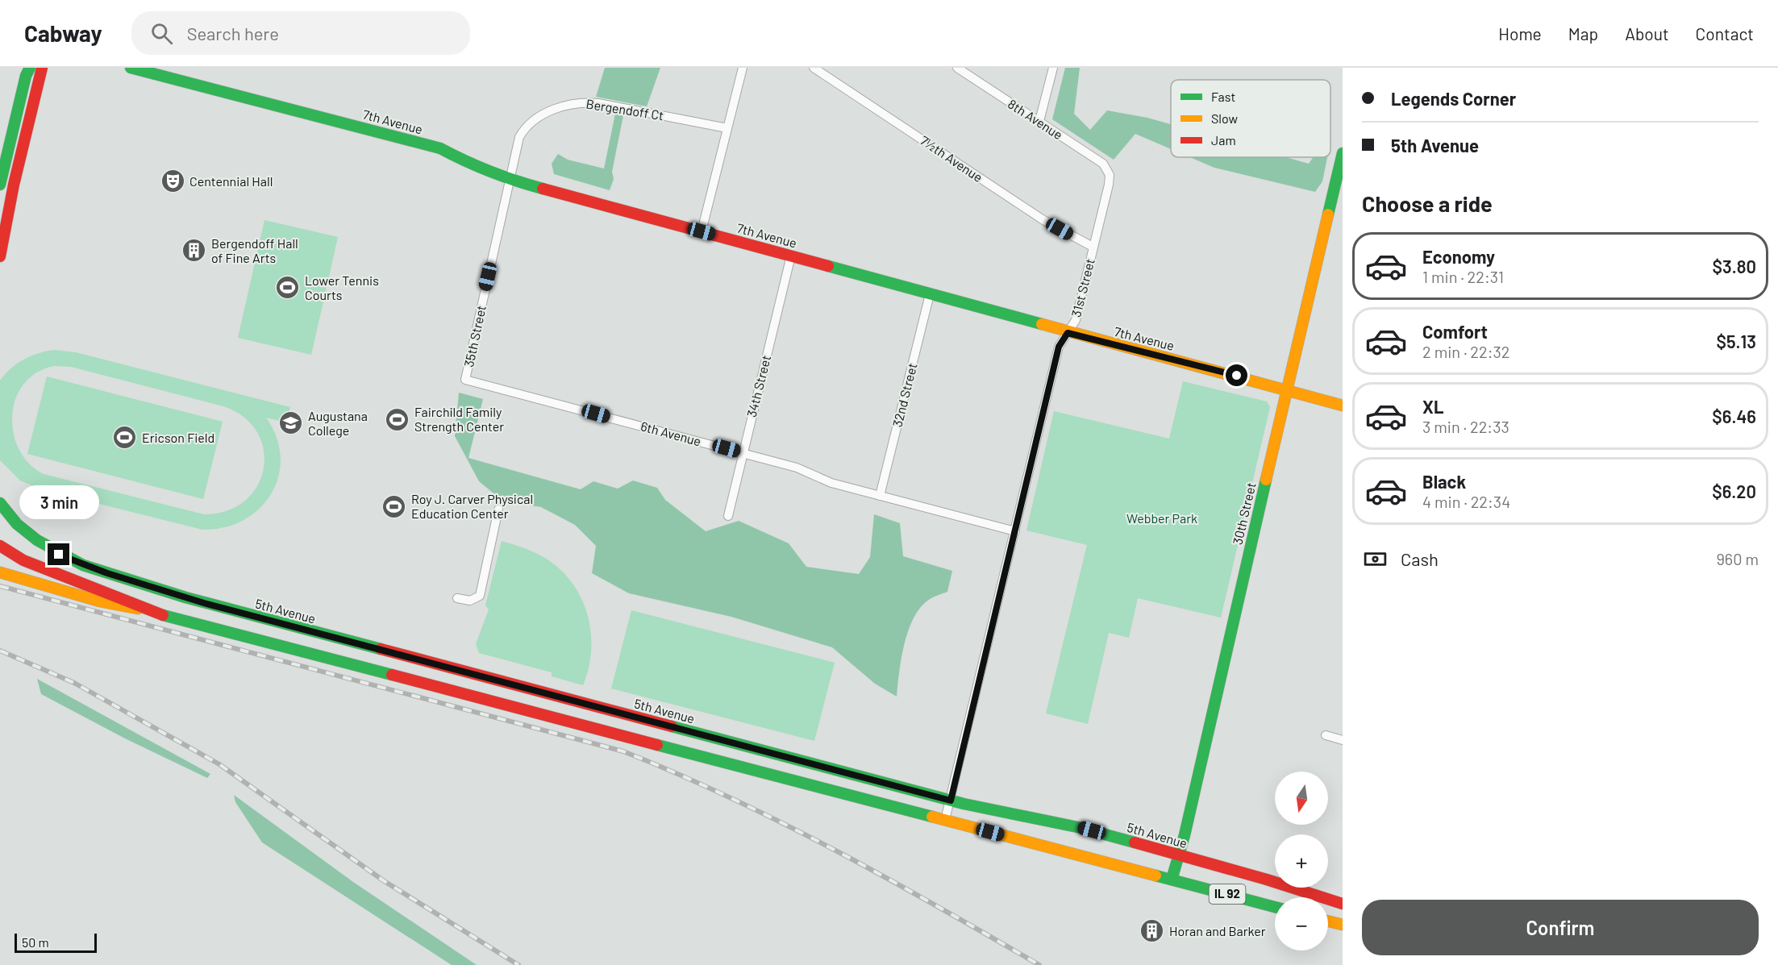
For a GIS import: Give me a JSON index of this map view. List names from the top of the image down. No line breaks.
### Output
{"streets":{"main road":["7th Avenue","30th Street","5th Avenue","IL 92"],"street":["Bergendoff Ct","8th Avenue","7½th Avenue","31st Street","35th Street","34th Street","32nd Street","6th Avenue"]},"crossings":[["Bergendoff Ct","7th Avenue"],["Bergendoff Ct","35th Street"],["8th Avenue","31st Street"],["7th Avenue","31st Street"],["7th Avenue","35th Street"],["7th Avenue","34th Street"],["7th Avenue","32nd Street"],["7th Avenue","30th Street"],["7½th Avenue","31st Street"],["31st Street","6th Avenue"],["31st Street","5th Avenue"],["31st Street","IL 92"],["35th Street","6th Avenue"],["34th Street","6th Avenue"],["32nd Street","6th Avenue"],["30th Street","5th Avenue"],["30th Street","IL 92"]],"parks":["Webber Park"],"places":{"theatre":["Centennial Hall"],"building":["Bergendoff Hall of Fine Arts","Horan and Barker"],"sports":["Lower Tennis Courts","Fairchild Family Strength Center","Ericson Field","Roy J. Carver Physical Education Center"],"school or university":["Augustana College"]},"legend":["Fast","Slow","Jam"],"scale_bar":"50 m","north":"bottom","page":{"header":"Cabway","search":"Search here","nav":["Home","Map","About","Contact"],"banner":["Legends Corner","5th Avenue"],"heading":"Choose a ride","list":[{"name":"Economy","note":"1 min · 22:31","value":"$3.80"},{"name":"Comfort","note":"2 min · 22:32","value":"$5.13"},{"name":"XL","note":"3 min · 22:33","value":"$6.46"},{"name":"Black","note":"4 min · 22:34","value":"$6.20"}],"bubble":"3 min","pay":["Cash","960 m"],"map_buttons":["+","−"],"buttons":"Confirm","scale":"50 m"}}
